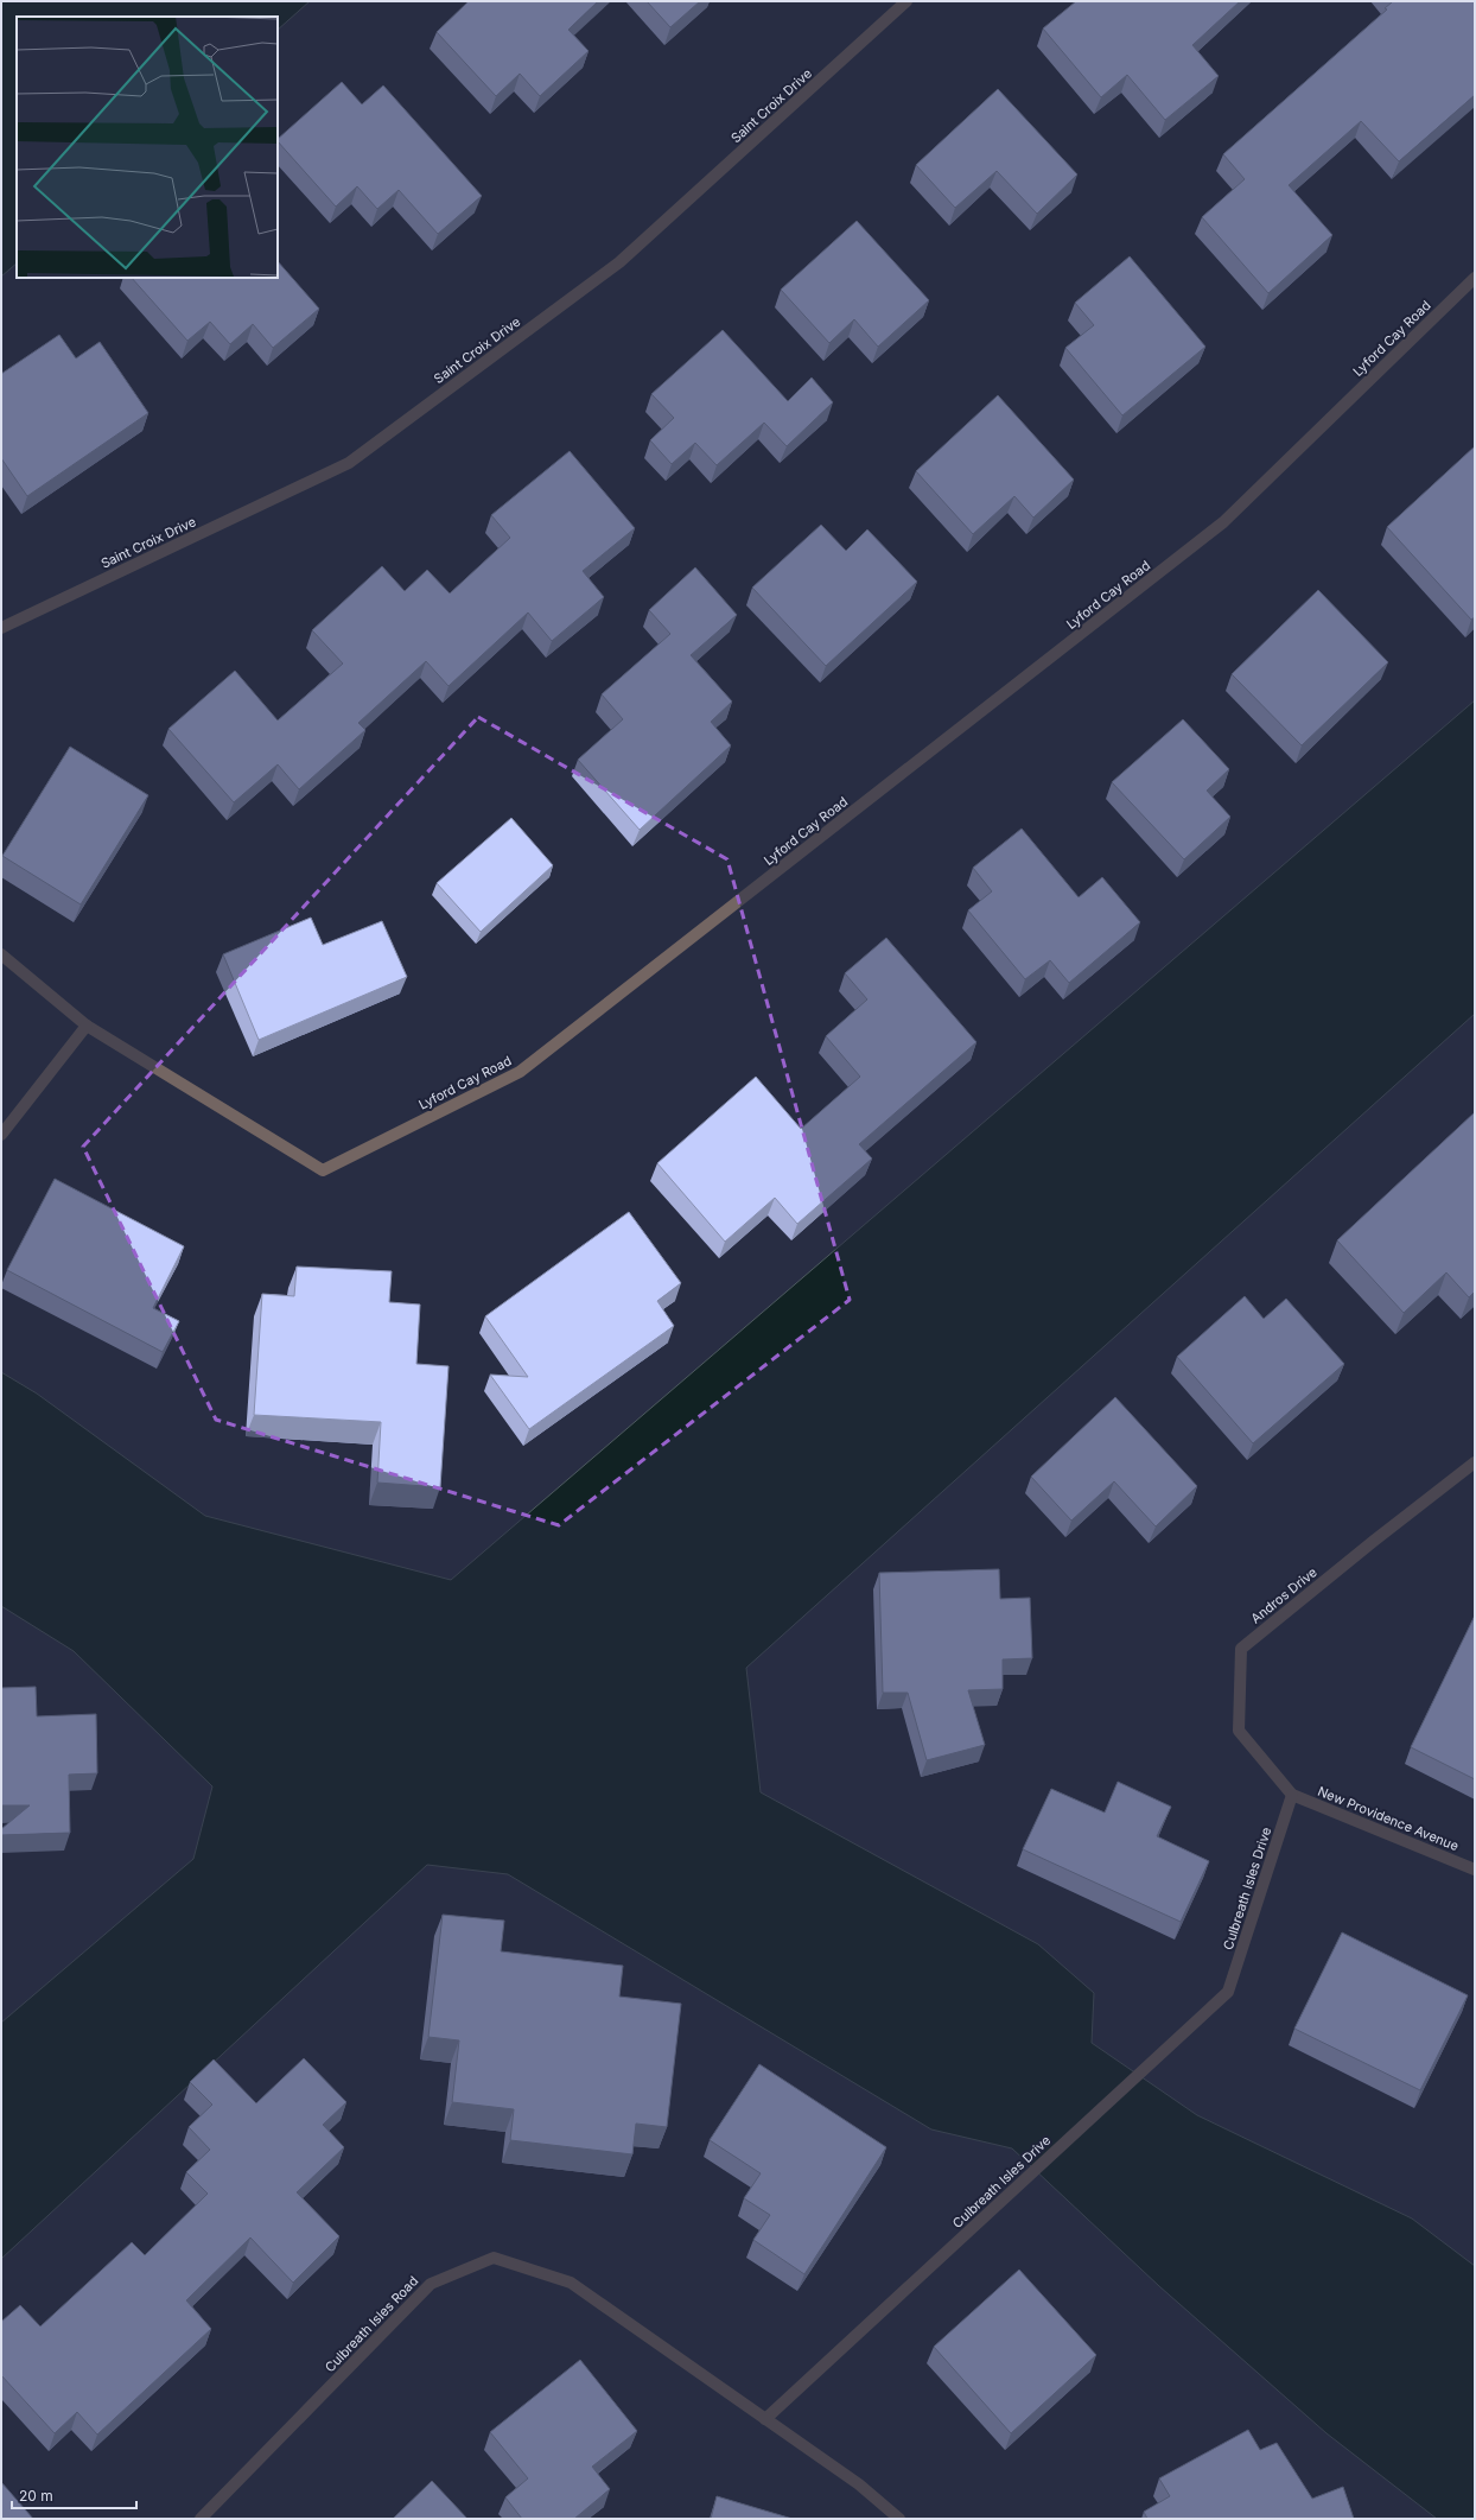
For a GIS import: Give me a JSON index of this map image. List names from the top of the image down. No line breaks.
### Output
{"streets":{"street":["Saint Croix Drive","Lyford Cay Road","Andros Drive","New Providence Avenue","Culbreath Isles Drive","Culbreath Isles Road"]},"crossings":[["Andros Drive","New Providence Avenue"],["Andros Drive","Culbreath Isles Drive"],["New Providence Avenue","Culbreath Isles Drive"],["Culbreath Isles Drive","Culbreath Isles Road"]],"scale_bar":"20 m"}
